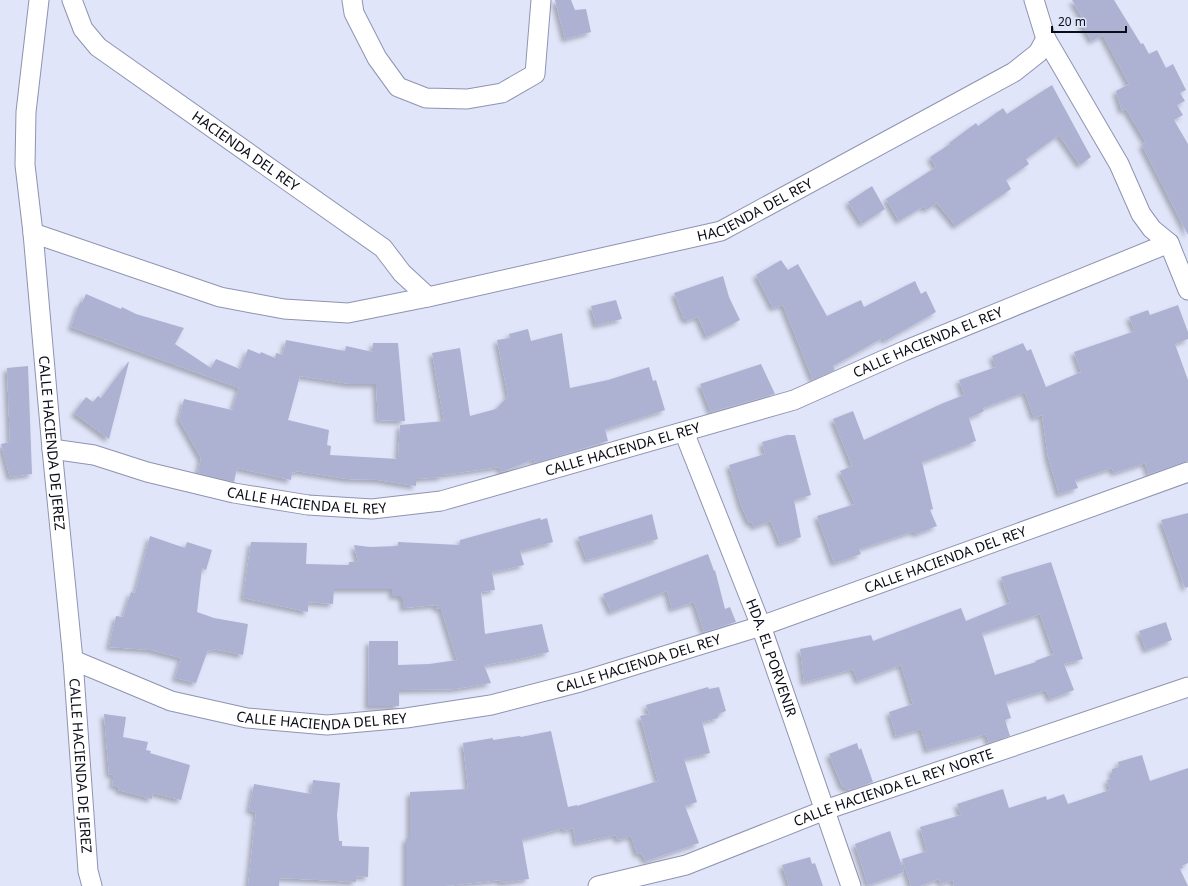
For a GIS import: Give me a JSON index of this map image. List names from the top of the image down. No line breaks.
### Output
{"streets":{"street":["HACIENDA DEL REY","CALLE HACIENDA EL REY","CALLE HACIENDA DE JEREZ","CALLE HACIENDA DEL REY","HDA. EL PORVENIR","CALLE HACIENDA EL REY NORTE"]},"crossings":[["HACIENDA DEL REY","CALLE HACIENDA DE JEREZ"],["CALLE HACIENDA EL REY","CALLE HACIENDA DE JEREZ"],["CALLE HACIENDA EL REY","HDA. EL PORVENIR"],["CALLE HACIENDA DE JEREZ","CALLE HACIENDA DEL REY"],["CALLE HACIENDA DEL REY","HDA. EL PORVENIR"],["HDA. EL PORVENIR","CALLE HACIENDA EL REY NORTE"]],"scale_bar":"20 m"}
